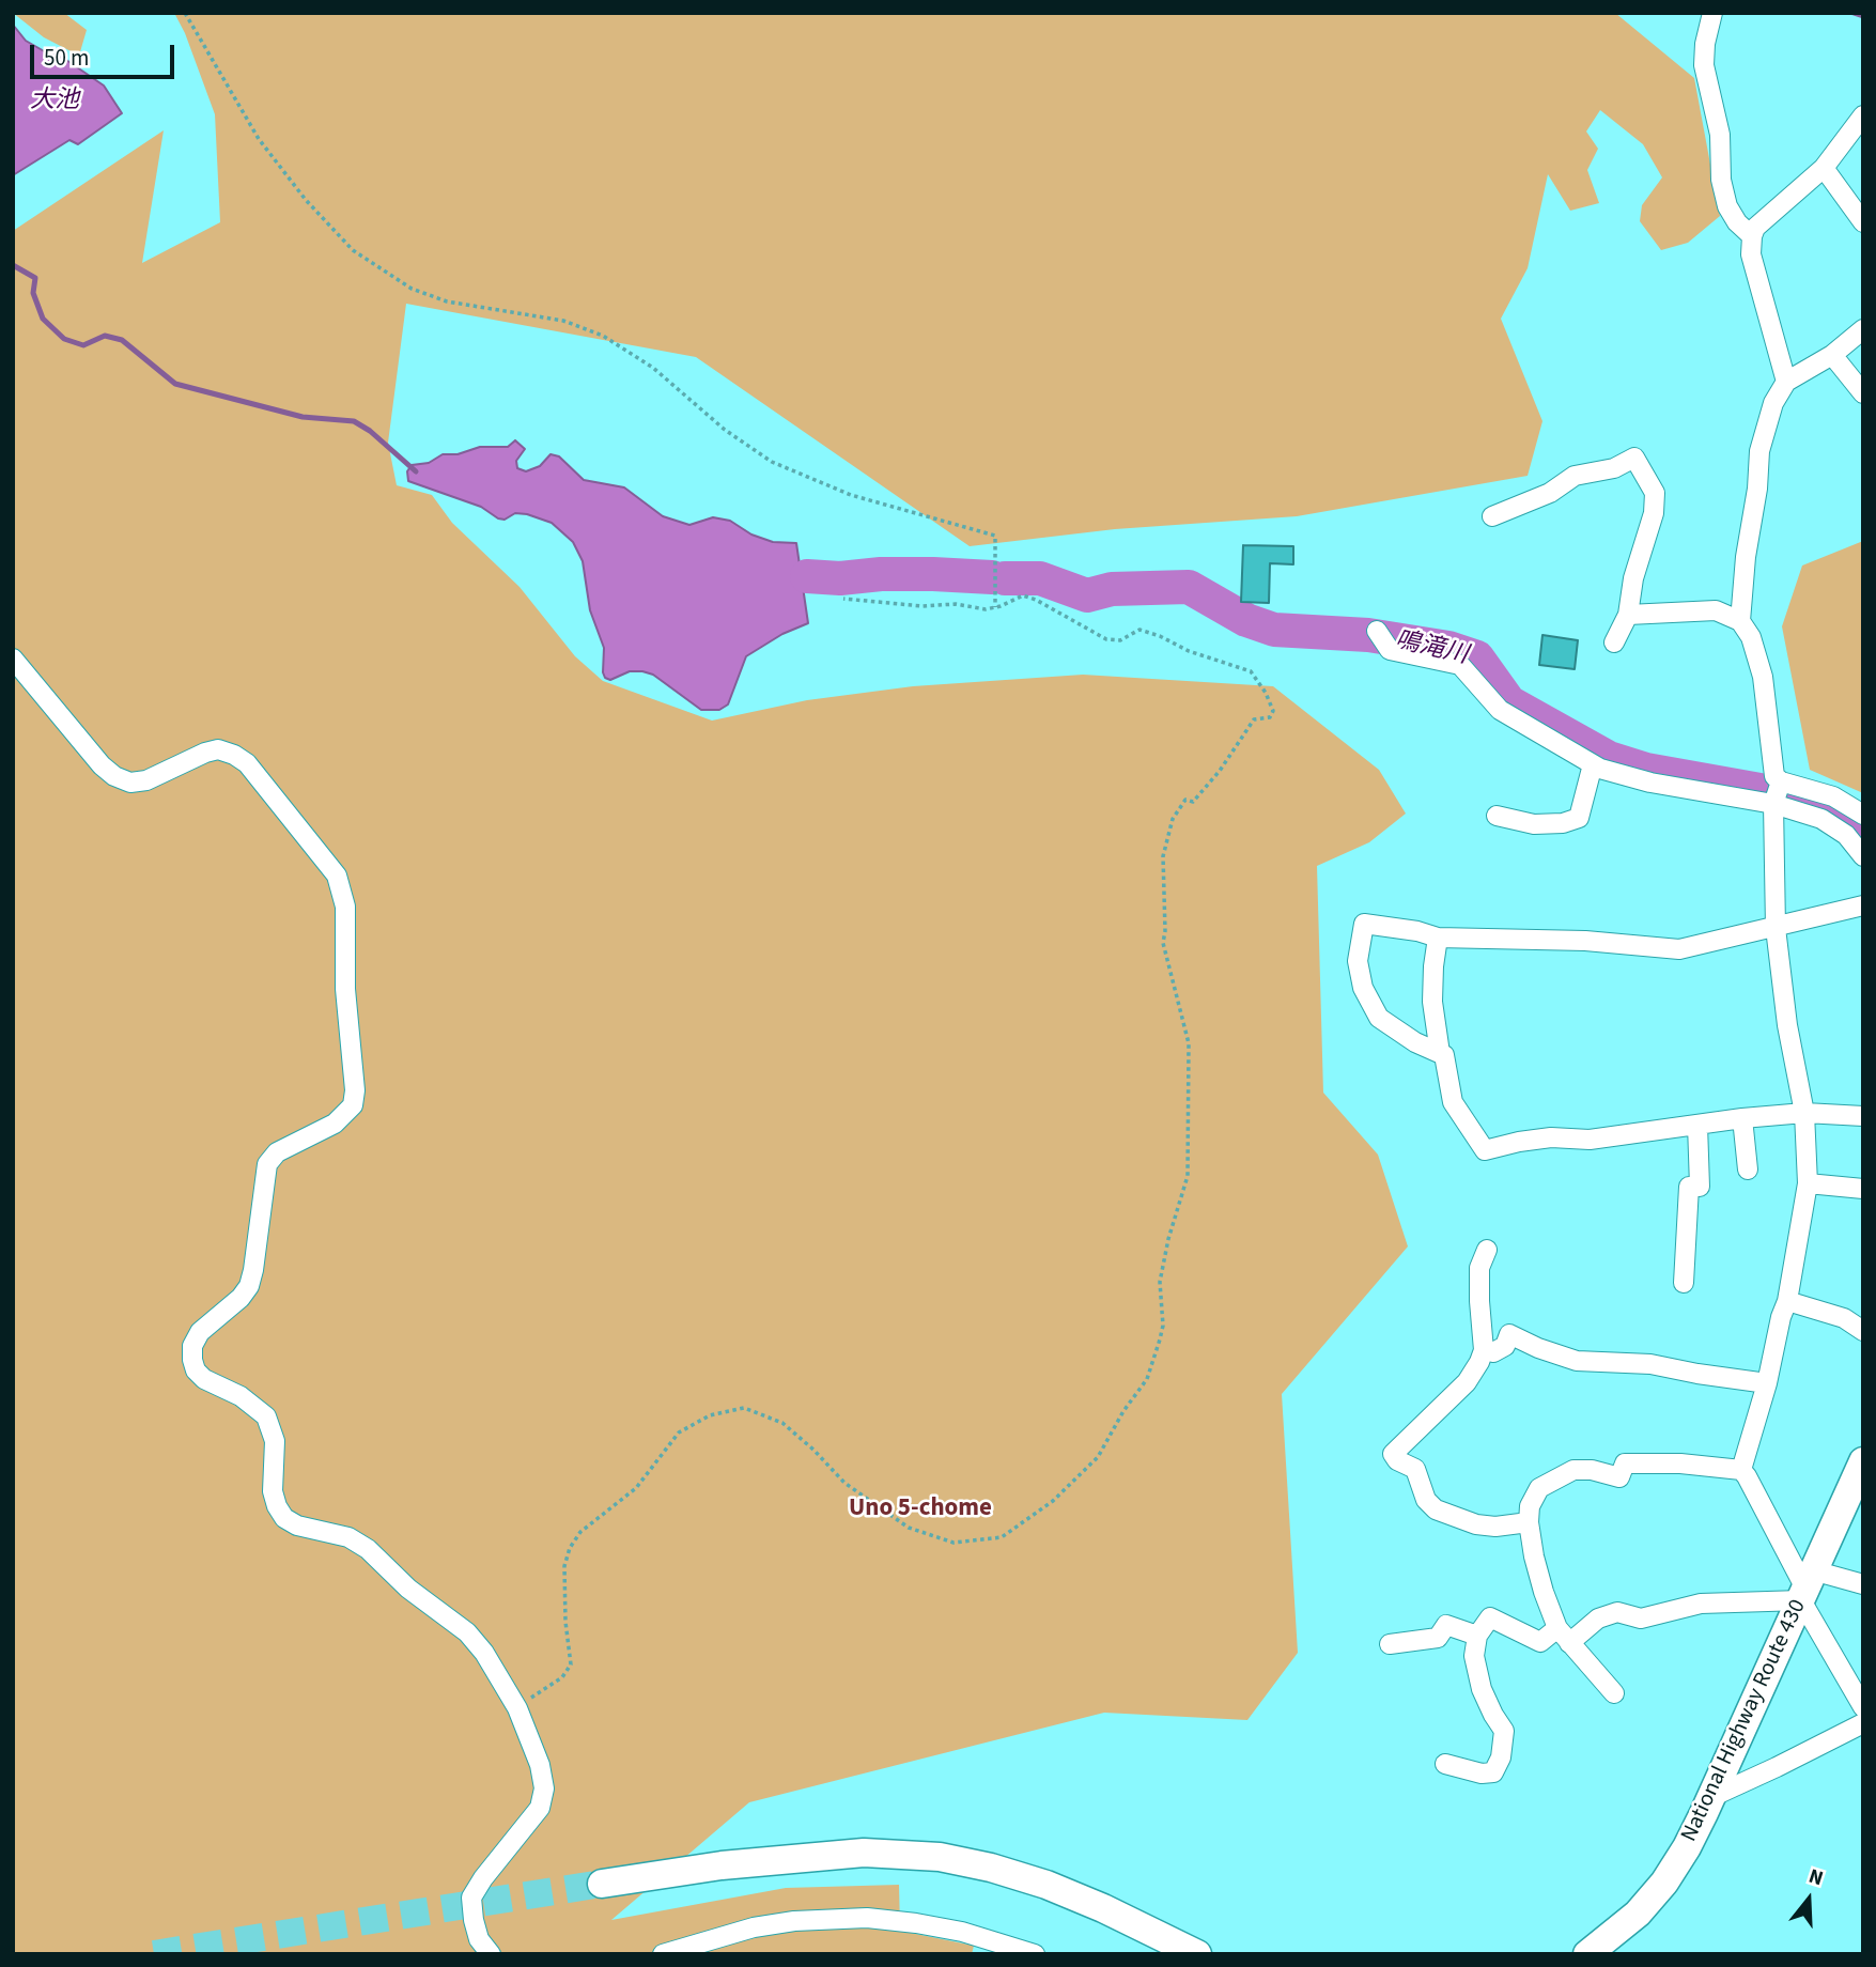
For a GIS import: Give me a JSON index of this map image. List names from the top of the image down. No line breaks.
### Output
{"streets":{"highway":["National Highway Route 430"]},"districts":["Uno 5-chome"],"water":["大池","鳴滝川"],"scale_bar":"50 m","north":"top"}
